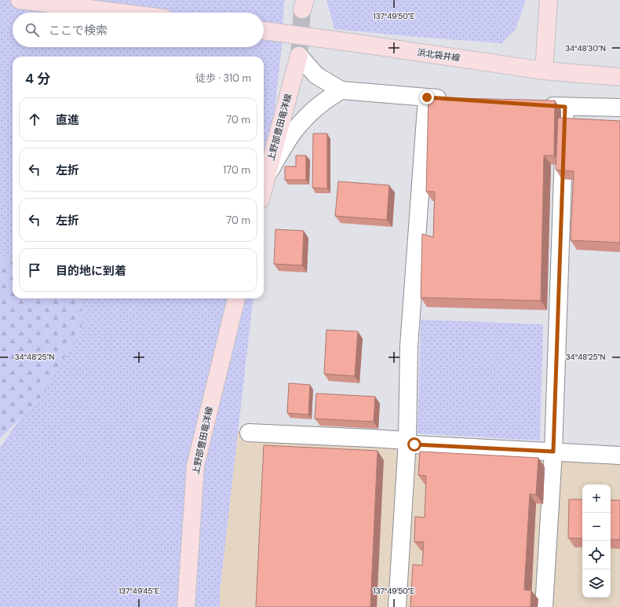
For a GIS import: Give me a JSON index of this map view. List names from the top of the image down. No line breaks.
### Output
{"streets":{"main road":["浜北袋井線","上野部豊田竜洋線"]},"page":{"search":"ここで検索","heading":["4 分","徒歩 · 310 m"],"list":[["直進","70 m"],["左折","170 m"],["左折","70 m"],"目的地に到着"],"map_buttons":["+","−"]},"coordinates":["137°49'50\"E","34°48'30\"N","34°48'25\"N","137°49'45\"E"]}
